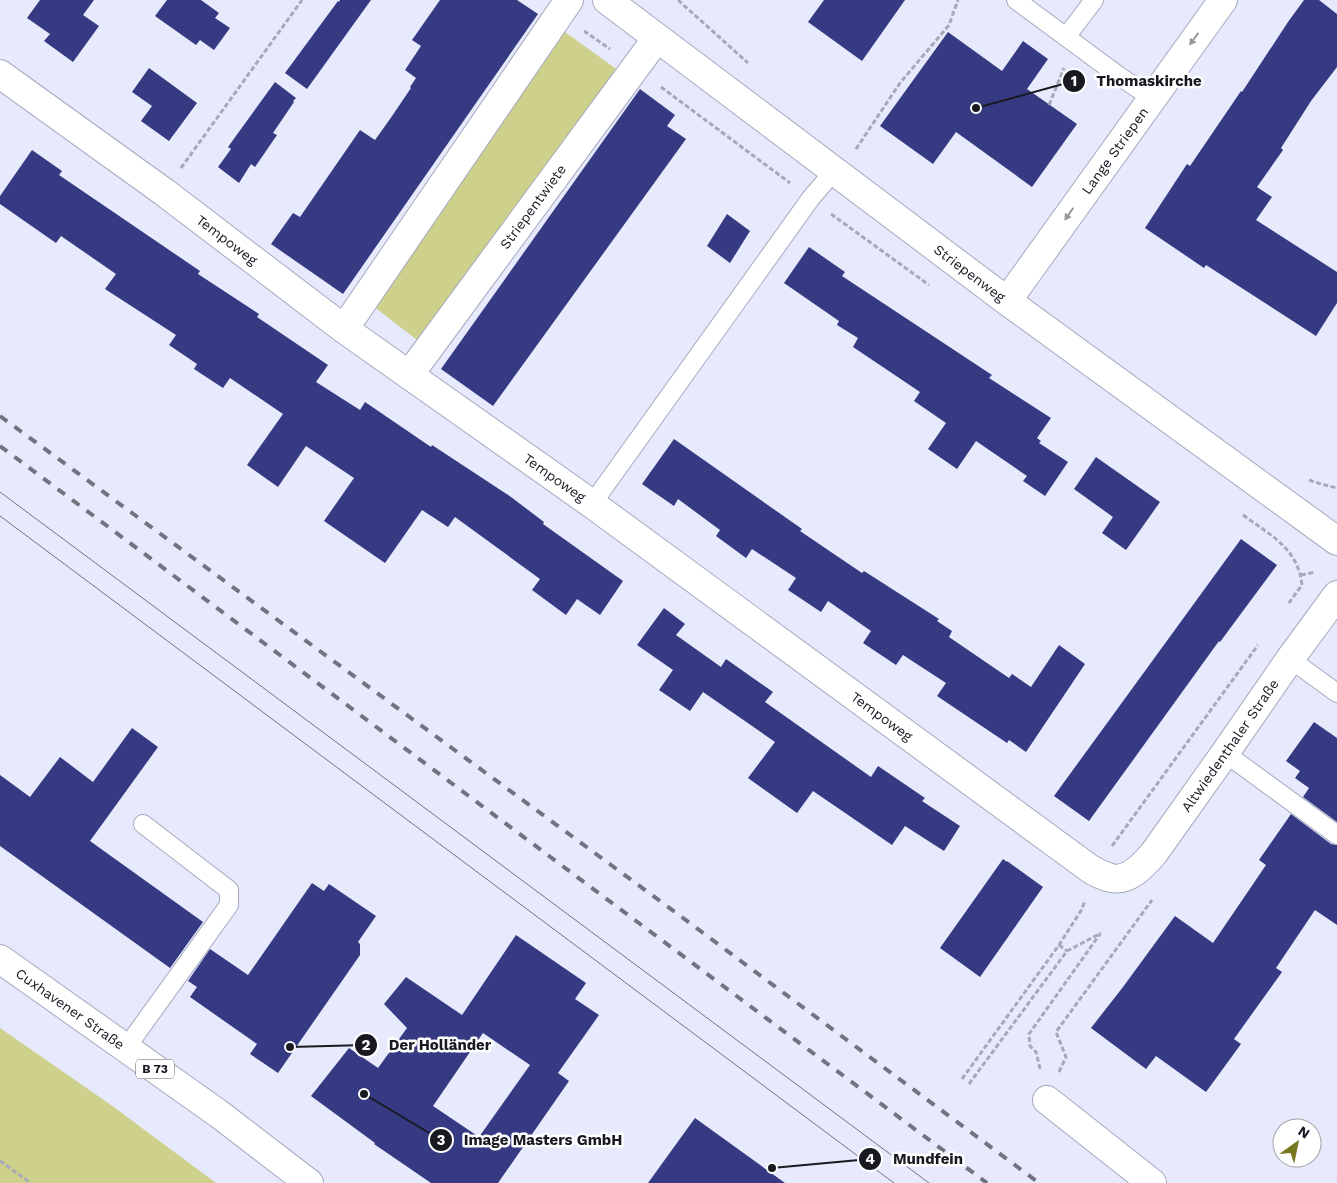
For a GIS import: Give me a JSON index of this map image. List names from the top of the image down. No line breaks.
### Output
{"streets":{"street":["Lange Striepen","Striepentwiete","Tempoweg","Striepenweg","Altwiedenthaler Straße","Cuxhavener Straße","B 73"]},"crossings":[["Lange Striepen","Striepenweg"],["Striepentwiete","Tempoweg"],["Striepentwiete","Striepenweg"],["Tempoweg","Altwiedenthaler Straße"]],"one_way":["Lange Striepen"],"places":["Thomaskirche","Der Holländer","Image Masters GmbH","Mundfein"],"north":"top right"}
